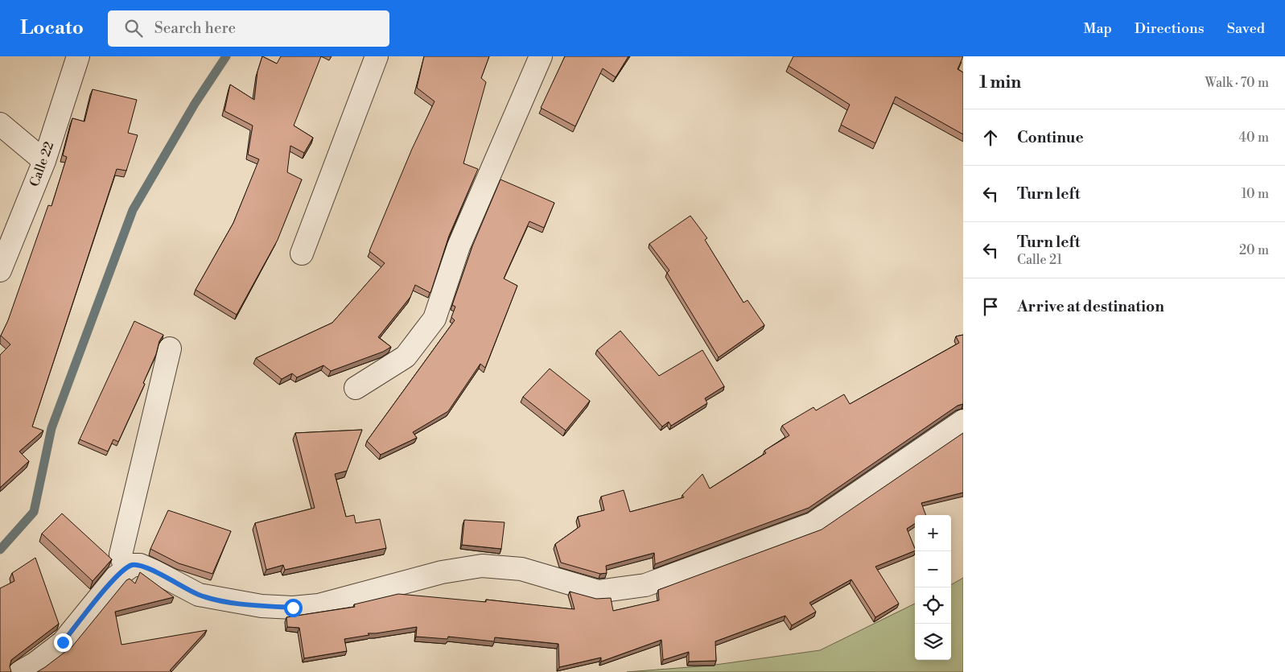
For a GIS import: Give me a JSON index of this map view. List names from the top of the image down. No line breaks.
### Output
{"streets":{"street":["Calle 22"]},"page":{"header":"Locato","search":"Search here","nav":["Map","Directions","Saved"],"heading":["1 min","Walk · 70 m"],"list":[["Continue","40 m"],["Turn left","10 m"],["Turn left","Calle 21","20 m"],"Arrive at destination"],"map_buttons":["+","−"]}}
